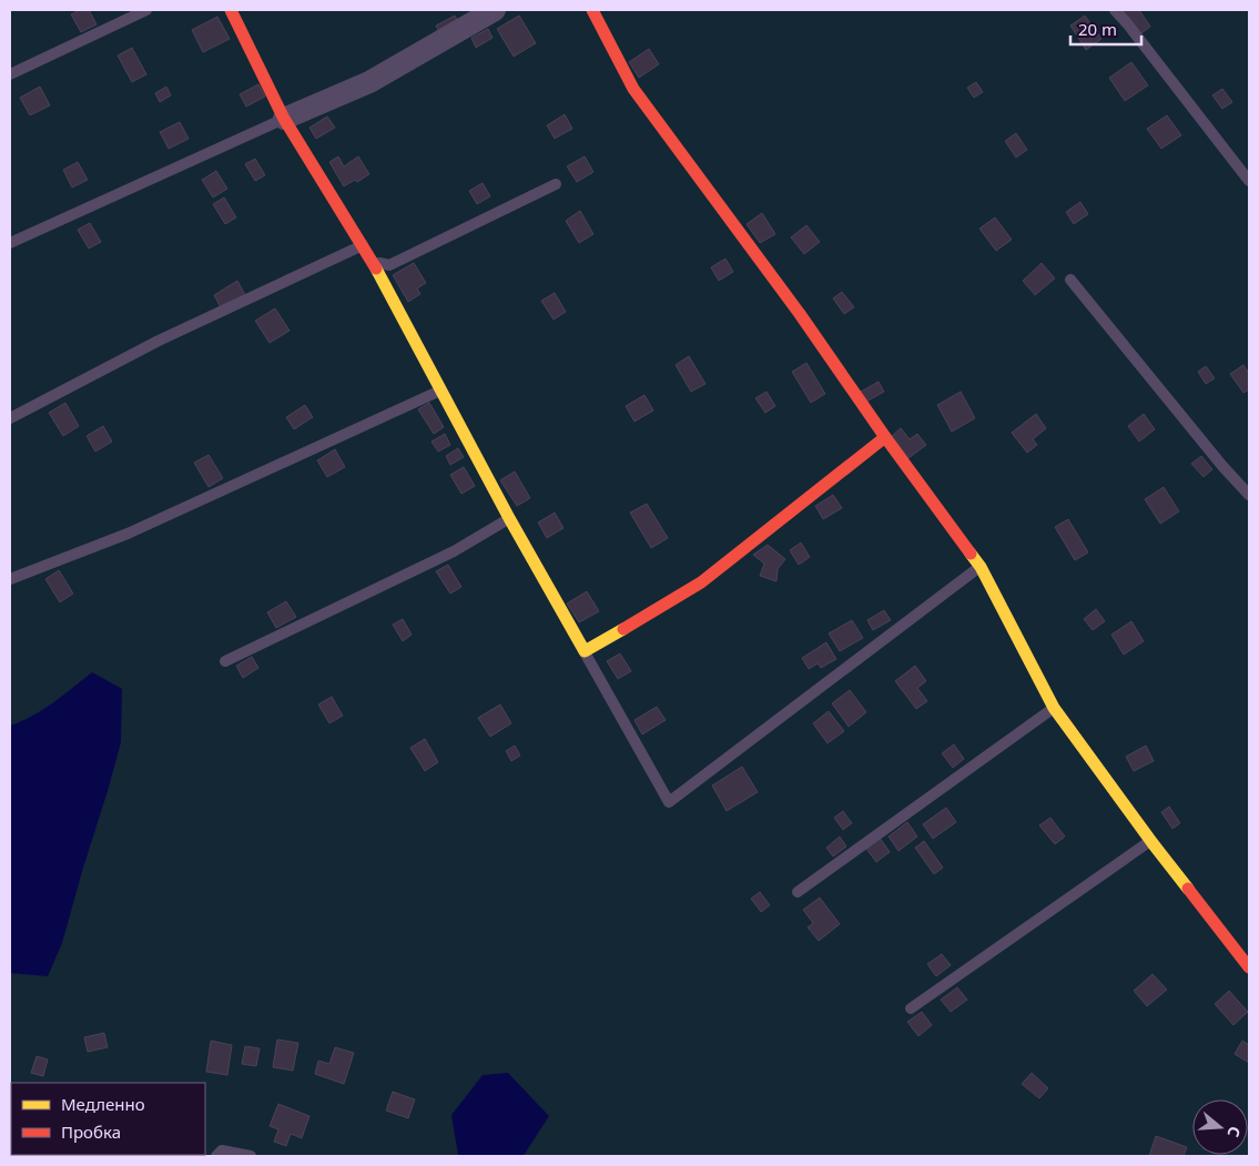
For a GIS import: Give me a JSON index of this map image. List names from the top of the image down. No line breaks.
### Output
{"legend":["Медленно","Пробка"],"scale_bar":"20 m","north":"right"}
